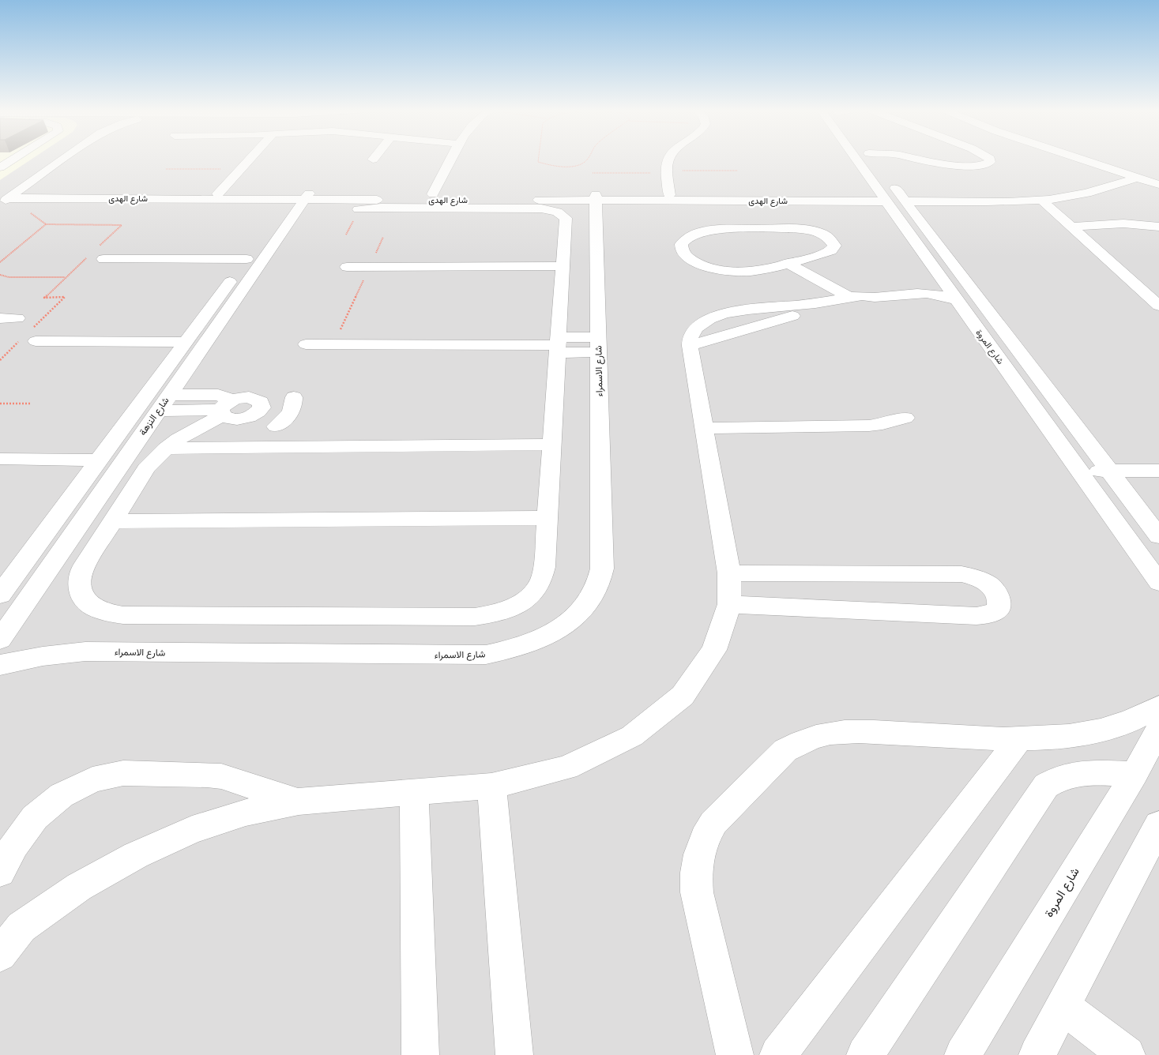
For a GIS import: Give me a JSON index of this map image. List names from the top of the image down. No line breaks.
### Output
{"streets":{"street":["شارع الهدى","شارع المروة","شارع الاسمراء","شارع النزهة"]},"crossings":[["شارع الهدى","شارع المروة"],["شارع الهدى","شارع الاسمراء"],["شارع الهدى","شارع النزهة"]]}
